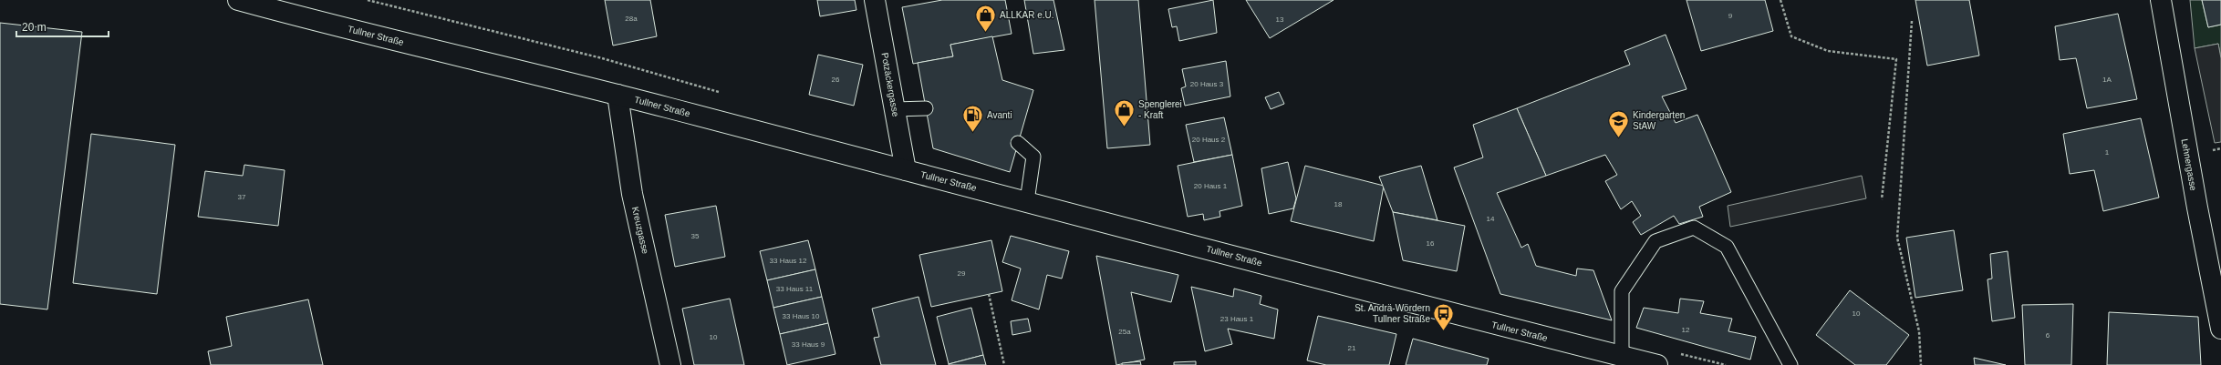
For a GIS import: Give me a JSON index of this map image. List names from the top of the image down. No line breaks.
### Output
{"streets":{"main road":["Tullner Straße","Potzäckergasse","Lehnergasse","Kreuzgasse"]},"crossings":[["Tullner Straße","Potzäckergasse"],["Tullner Straße","Kreuzgasse"]],"places":{"shop":["ALLKAR e.U.","Spenglerei - Kraft"],"fuel station":["Avanti"],"school or university":["Kindergarten StAW"],"bus stop":["St. Andrä-Wördern Tullner Straße"]},"house_numbers":["9","28a","13","26","1A","20 Haus 3","20 Haus 2","1","20 Haus 1","37","18","14","35","16","33 Haus 12","29","33 Haus 11","10","33 Haus 10","23 Haus 1","12","25a","6","10","33 Haus 9","21"],"scale_bar":"20 m"}
